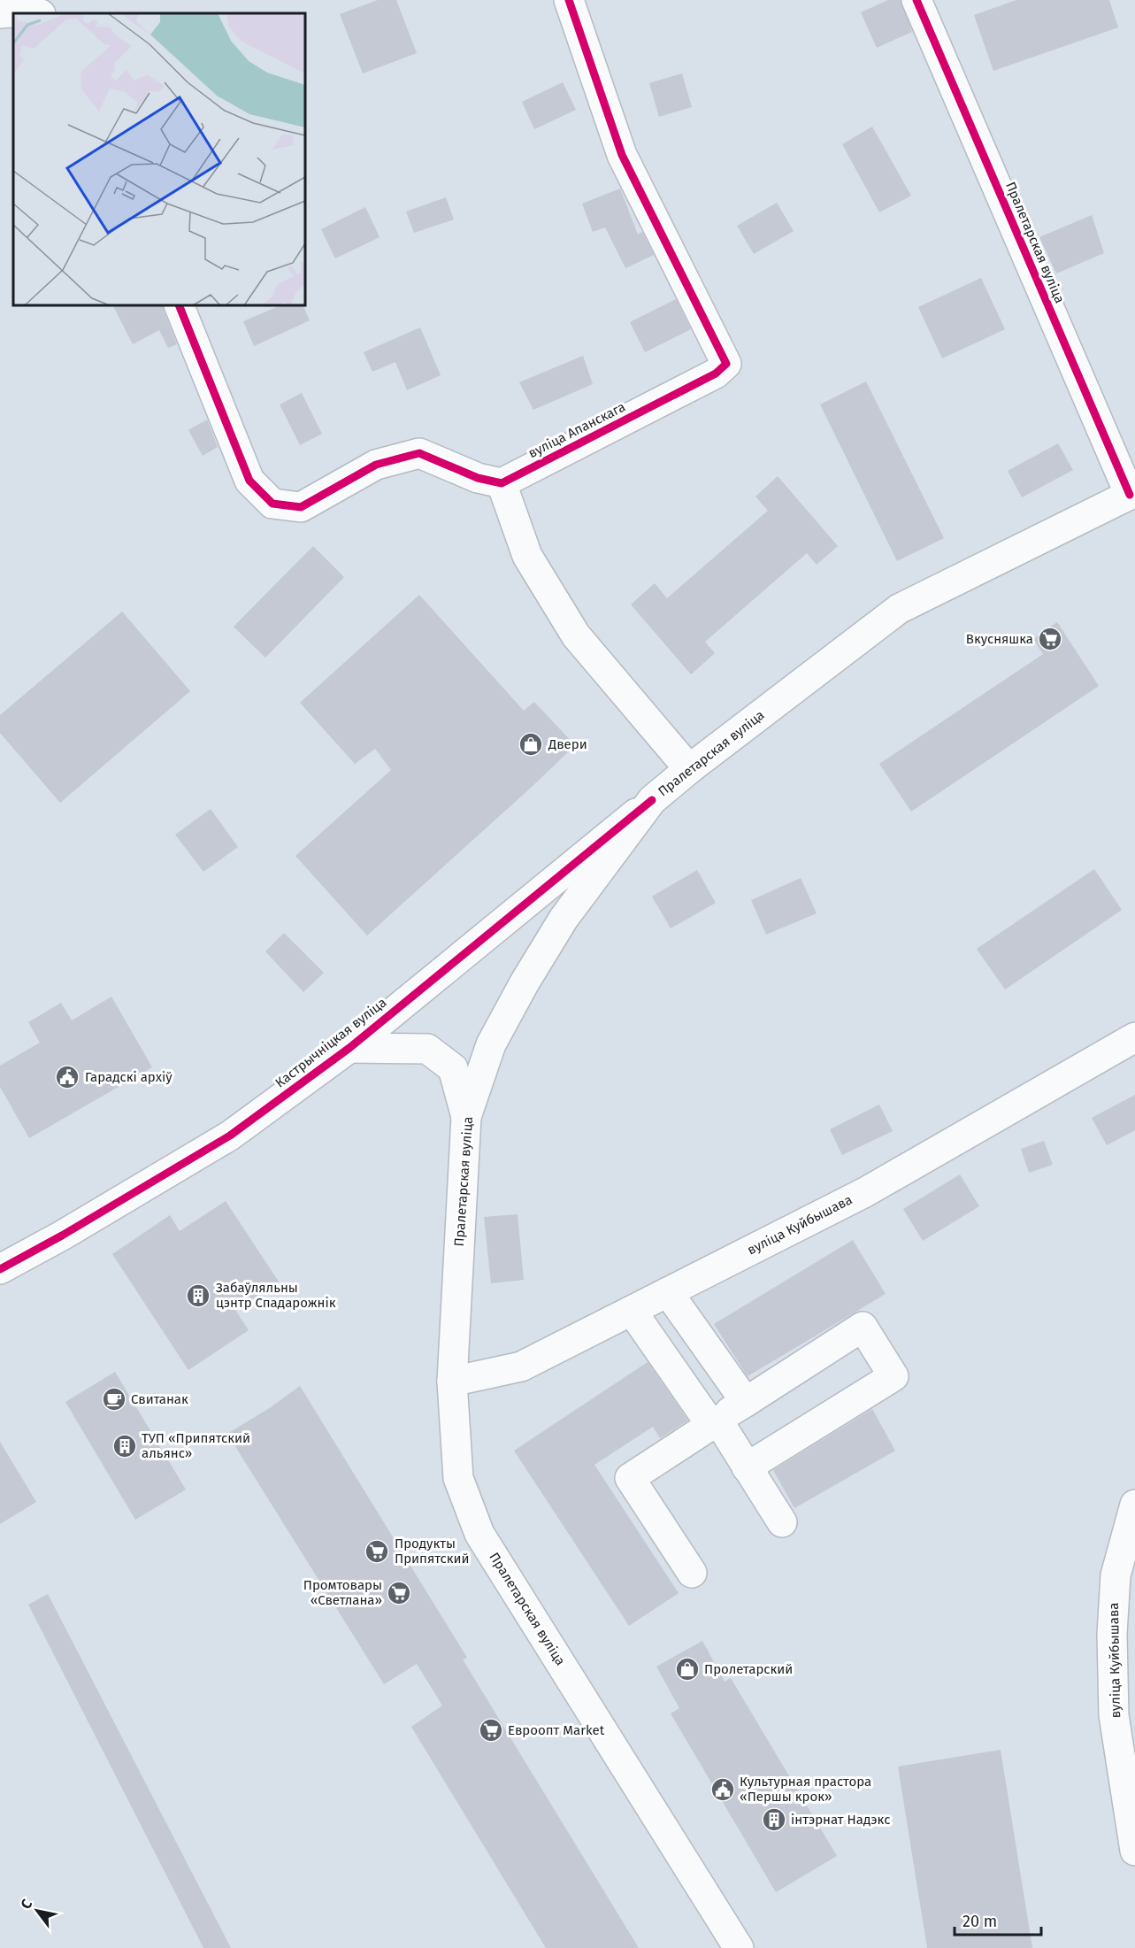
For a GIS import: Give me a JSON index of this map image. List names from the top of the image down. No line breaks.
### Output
{"streets":{"street":["Пралетарская вуліца","вуліца Апанскага","Кастрычніцкая вуліца","вуліца Куйбышава"]},"crossings":[["Пралетарская вуліца","Кастрычніцкая вуліца"],["Пралетарская вуліца","вуліца Куйбышава"]],"places":{"supermarket":["Вкусняшка","Продукты Припятский","Промтовары «Светлана»","Евроопт Market"],"shop":["Двери","Пролетарский"],"public building":["Гарадскі архіў","Культурная прастора «Першы крок»"],"building":["Забаўляльны цэнтр Спадарожнік","ТУП «Припятский альянс»","інтэрнат Надэкс"],"cafe":["Свитанак"]},"scale_bar":"20 m","north":"top left"}
